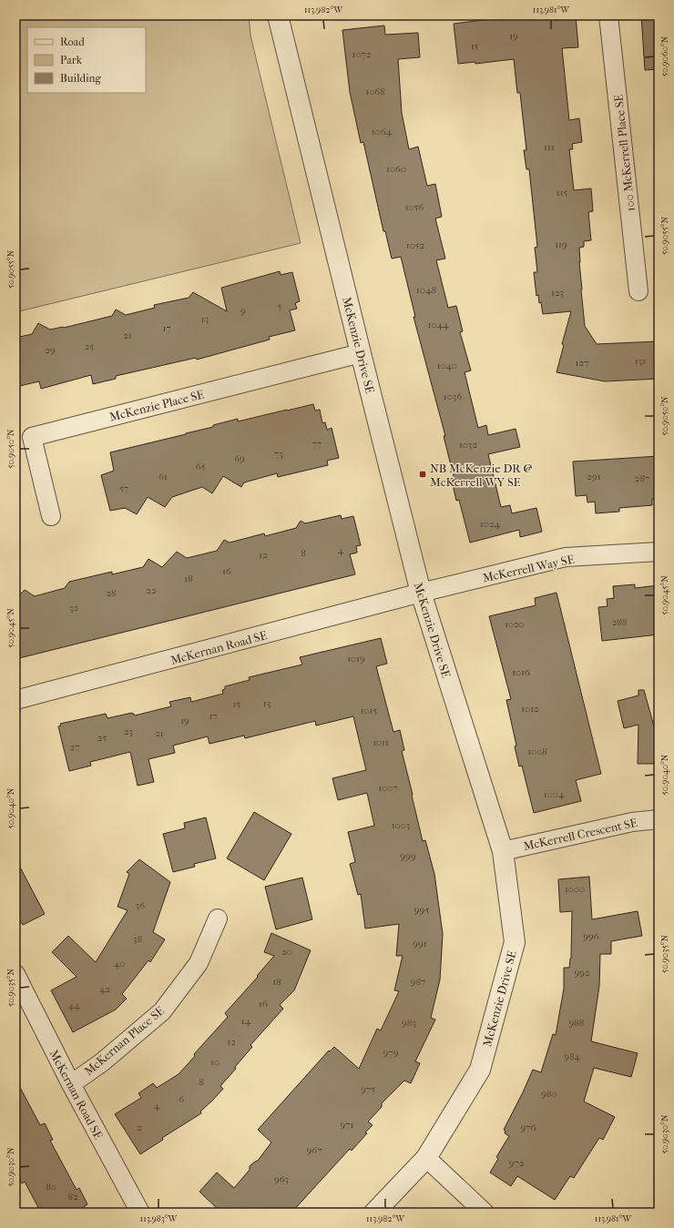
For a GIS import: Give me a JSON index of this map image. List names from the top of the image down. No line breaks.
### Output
{"streets":{"street":["100 McKerrell Place SE","McKenzie Drive SE","McKenzie Place SE","McKerrell Way SE","McKernan Road SE","McKerrell Crescent SE","McKernan Place SE"]},"crossings":[["McKenzie Drive SE","McKenzie Place SE"],["McKenzie Drive SE","McKerrell Way SE"],["McKenzie Drive SE","McKernan Road SE"],["McKenzie Drive SE","McKerrell Crescent SE"],["McKerrell Way SE","McKernan Road SE"],["McKernan Road SE","McKernan Place SE"]],"places":{"transit":["NB McKenzie DR @ McKerrell WY SE"]},"house_numbers":["19","15","1072","1068","1064","111","1060","115","1056","119","1052","1048","123","5","9","13","1044","17","21","25","29","131","127","1040","1036","77","1032","73","69","65","61","291","287","57","1024","4","8","12","16","18","22","28","32","288","1020","1019","1016","13","15","1012","1015","17","19","23","21","25","1011","27","1008","1007","1004","1003","999","1000","36","995","996","38","991","20","40","992","18","987","42","16","44","14","983","988","12","979","984","10","8","975","980","6","4","971","2","976","967","972","963","80","82"],"legend":["Road","Park","Building"],"coordinates":["113.982°W","113.981°W","50.9060°N","50.9055°N","50.9050°N","50.9045°N","50.9040°N","50.9035°N","50.9030°N","113.983°W"]}
